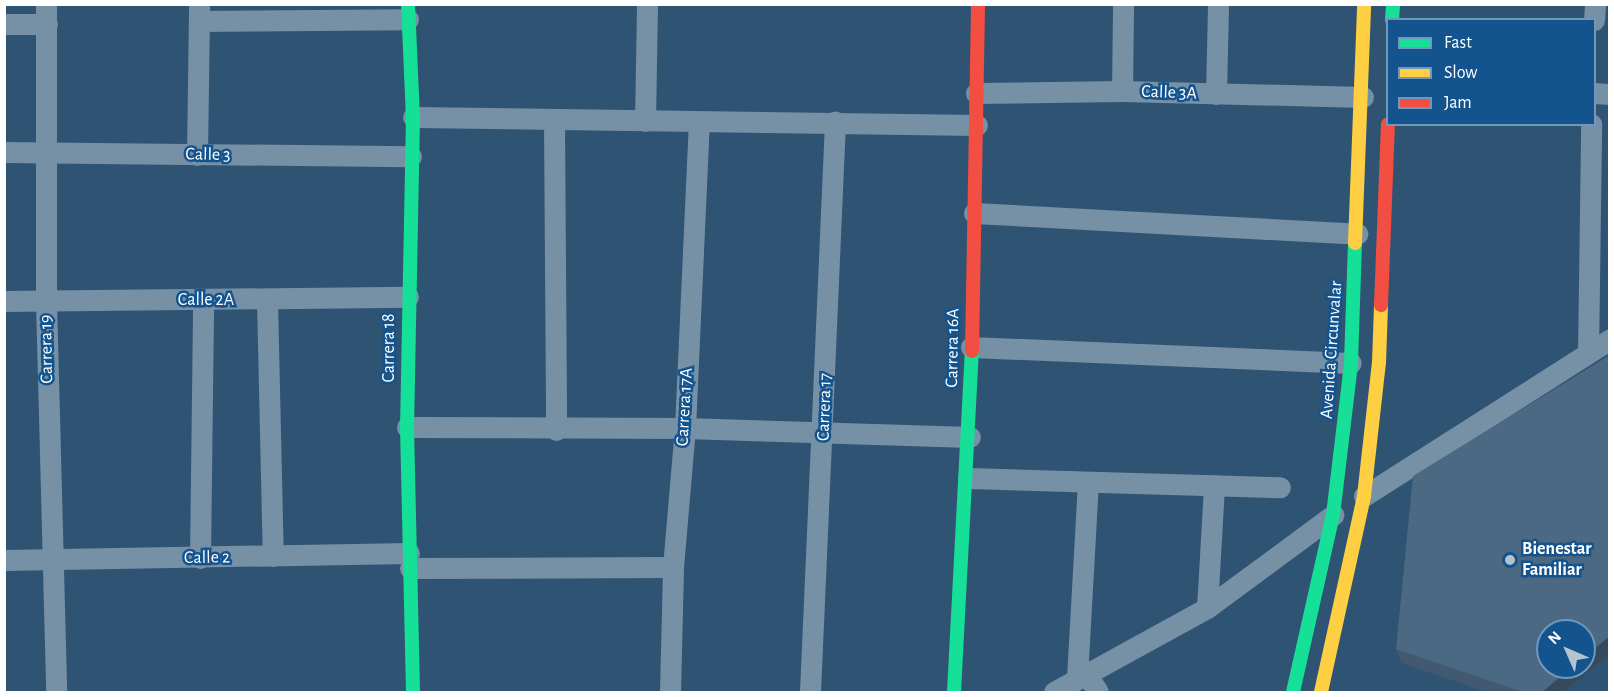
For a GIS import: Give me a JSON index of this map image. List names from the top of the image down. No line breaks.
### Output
{"streets":{"main road":["Carrera 18","Carrera 16A","Avenida Circunvalar"],"street":["Calle 3A","Calle 3","Calle 2A","Carrera 19","Carrera 17A","Carrera 17","Calle 2"]},"crossings":[["Calle 3A","Carrera 16A"],["Calle 3A","Avenida Circunvalar"],["Calle 3","Carrera 18"],["Calle 3","Carrera 19"],["Calle 2A","Carrera 18"],["Calle 2A","Carrera 19"],["Carrera 18","Calle 2"],["Carrera 19","Calle 2"],["Carrera 17A","Calle 2"]],"places":["Bienestar Familiar"],"legend":["Fast","Slow","Jam"],"north":"top left"}
